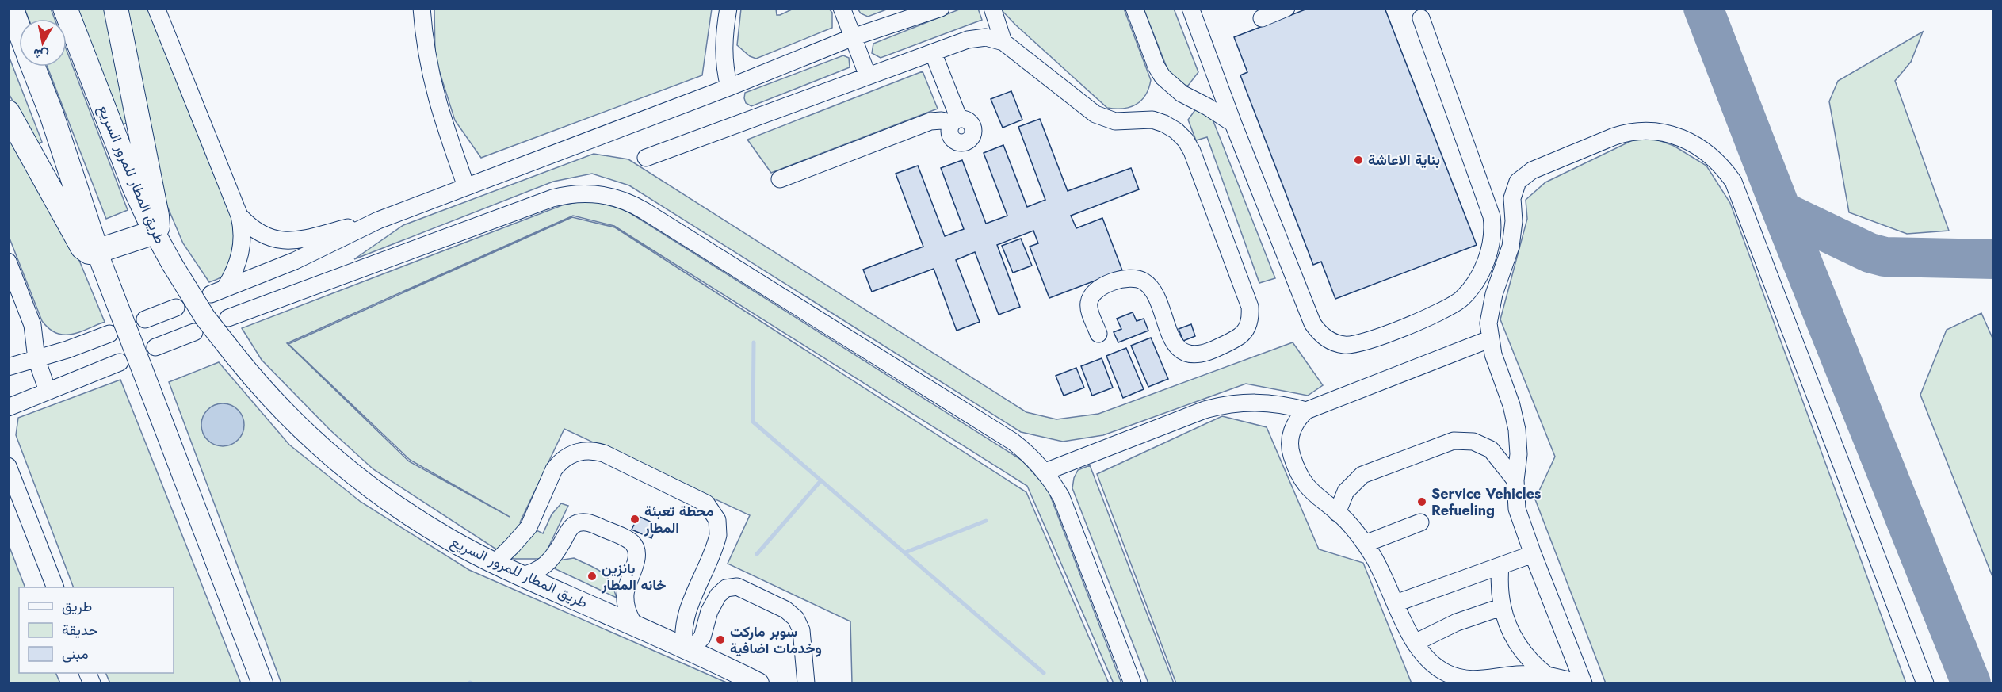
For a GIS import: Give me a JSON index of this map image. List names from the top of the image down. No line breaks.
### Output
{"streets":{"highway":["طريق المطار للمرور السريع"]},"places":["بناية الاعاشة","Service Vehicles Refueling","محطة تعبئة المطار","بانزين خانه المطار","سوبر ماركت وخدمات اضافية"],"legend":["طريق","حديقة","مبنى"],"north":"bottom"}
